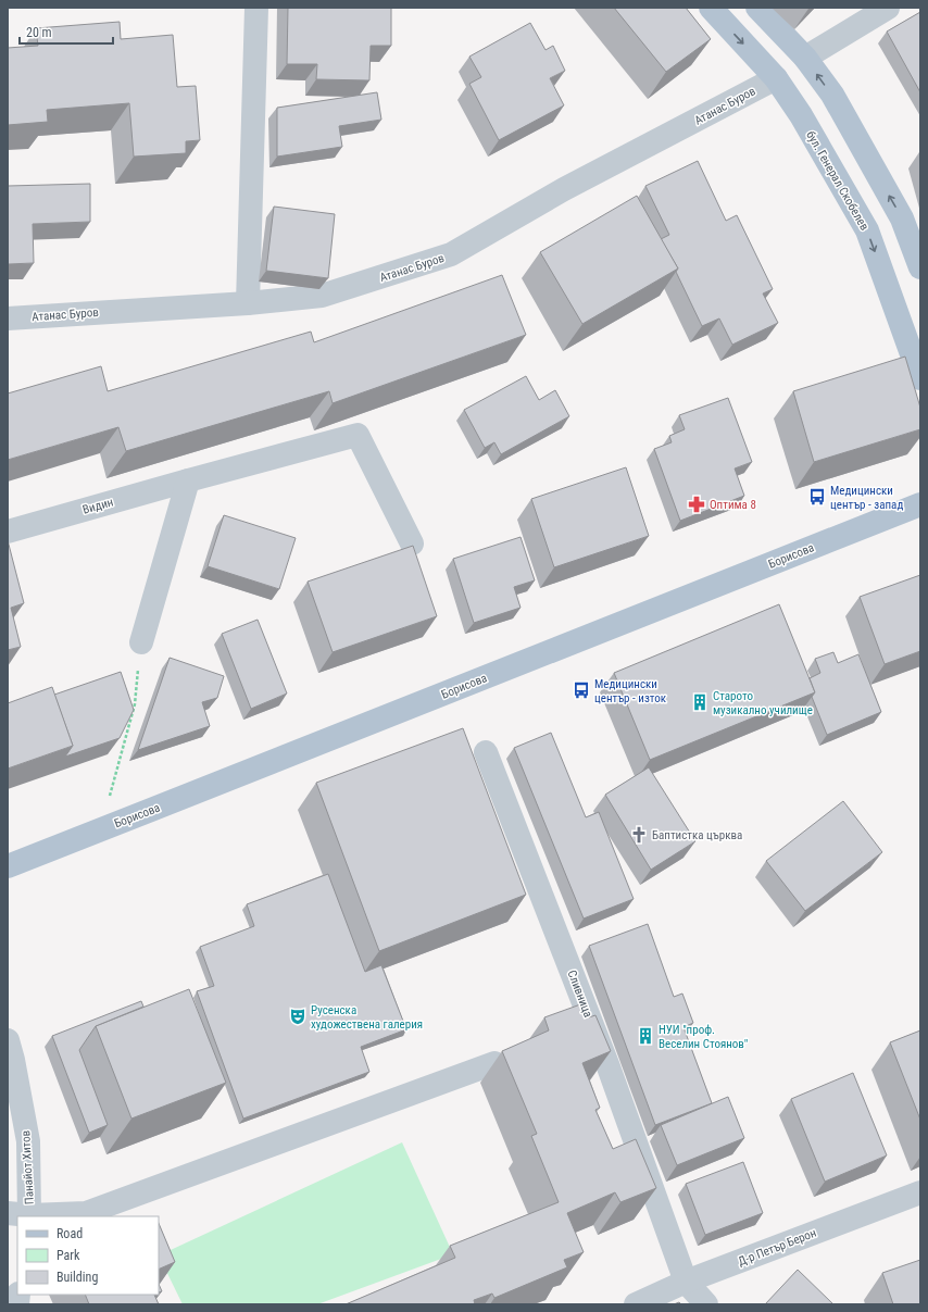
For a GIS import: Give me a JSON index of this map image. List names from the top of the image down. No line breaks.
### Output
{"streets":{"main road":["бул. Генерал Скобелев","Борисова"],"street":["Атанас Буров","Видин","Сливница","Панайот Хитов","Д-р Петър Берон"]},"crossings":[["Атанас Буров","бул. Генерал Скобелев"],["Сливница","Д-р Петър Берон"]],"places":{"bus stop":["Медицински център - запад","Медицински център - изток"],"pharmacy":["Оптима 8"],"building":["Старото музикално училище","НУИ \"проф. Веселин Стоянов\""],"church":["Баптистка църква"],"theatre":["Русенска художествена галерия"]},"legend":["Road","Park","Building"],"scale_bar":"20 m"}
